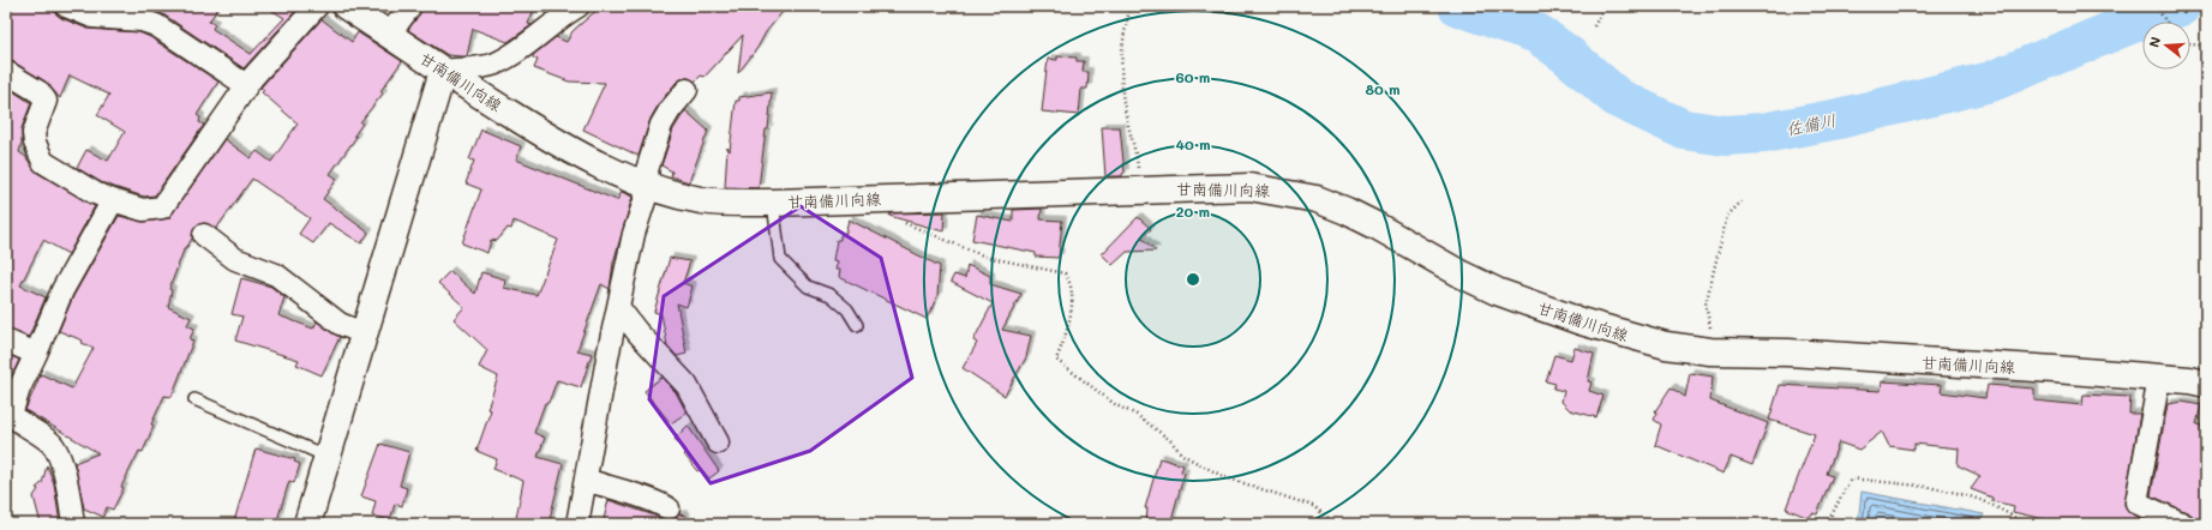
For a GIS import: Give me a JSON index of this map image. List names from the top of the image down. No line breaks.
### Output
{"streets":{"main road":["甘南備川向線"]},"water":["佐備川"],"north":"left","rings":["60 m","80 m","40 m","20 m"]}
